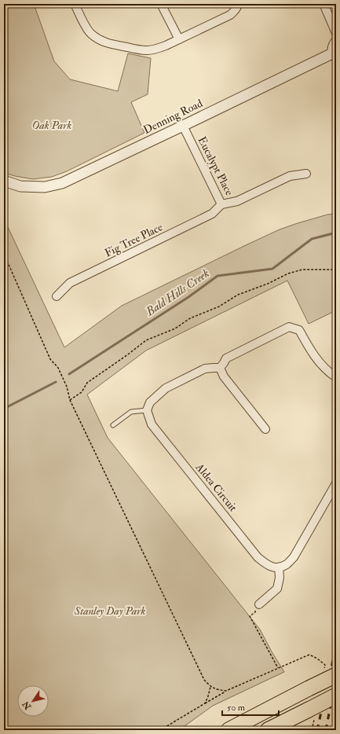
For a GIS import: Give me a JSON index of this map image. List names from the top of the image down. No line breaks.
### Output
{"streets":{"street":["Denning Road","Eucalypt Place","Fig Tree Place","Aldea Circuit"]},"crossings":[["Denning Road","Eucalypt Place"],["Eucalypt Place","Fig Tree Place"]],"water":["Bald Hills Creek"],"parks":["Oak Park","Stanley Day Park"],"scale_bar":"50 m","north":"bottom left"}
